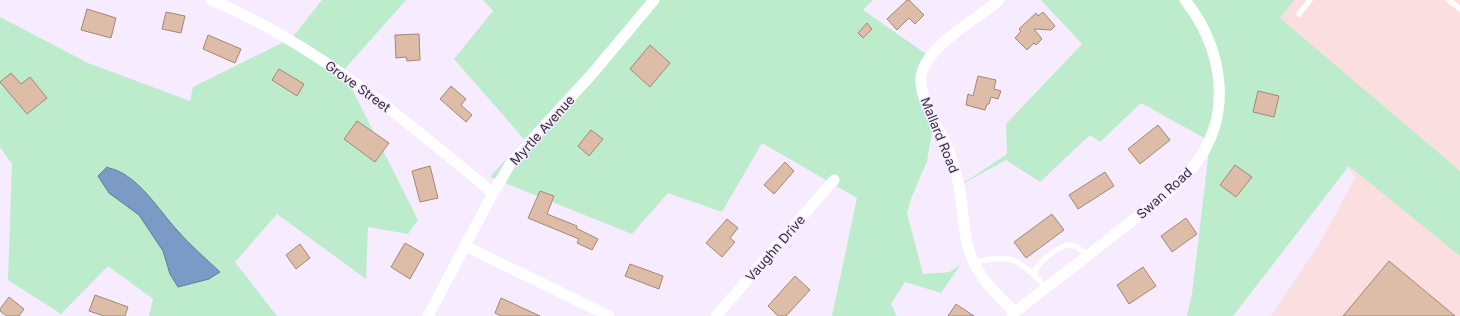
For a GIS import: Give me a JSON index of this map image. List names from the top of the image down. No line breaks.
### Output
{"streets":{"street":["Grove Street","Myrtle Avenue","Mallard Road","Swan Road","Vaughn Drive"]},"crossings":[["Grove Street","Myrtle Avenue"],["Mallard Road","Swan Road"]]}
